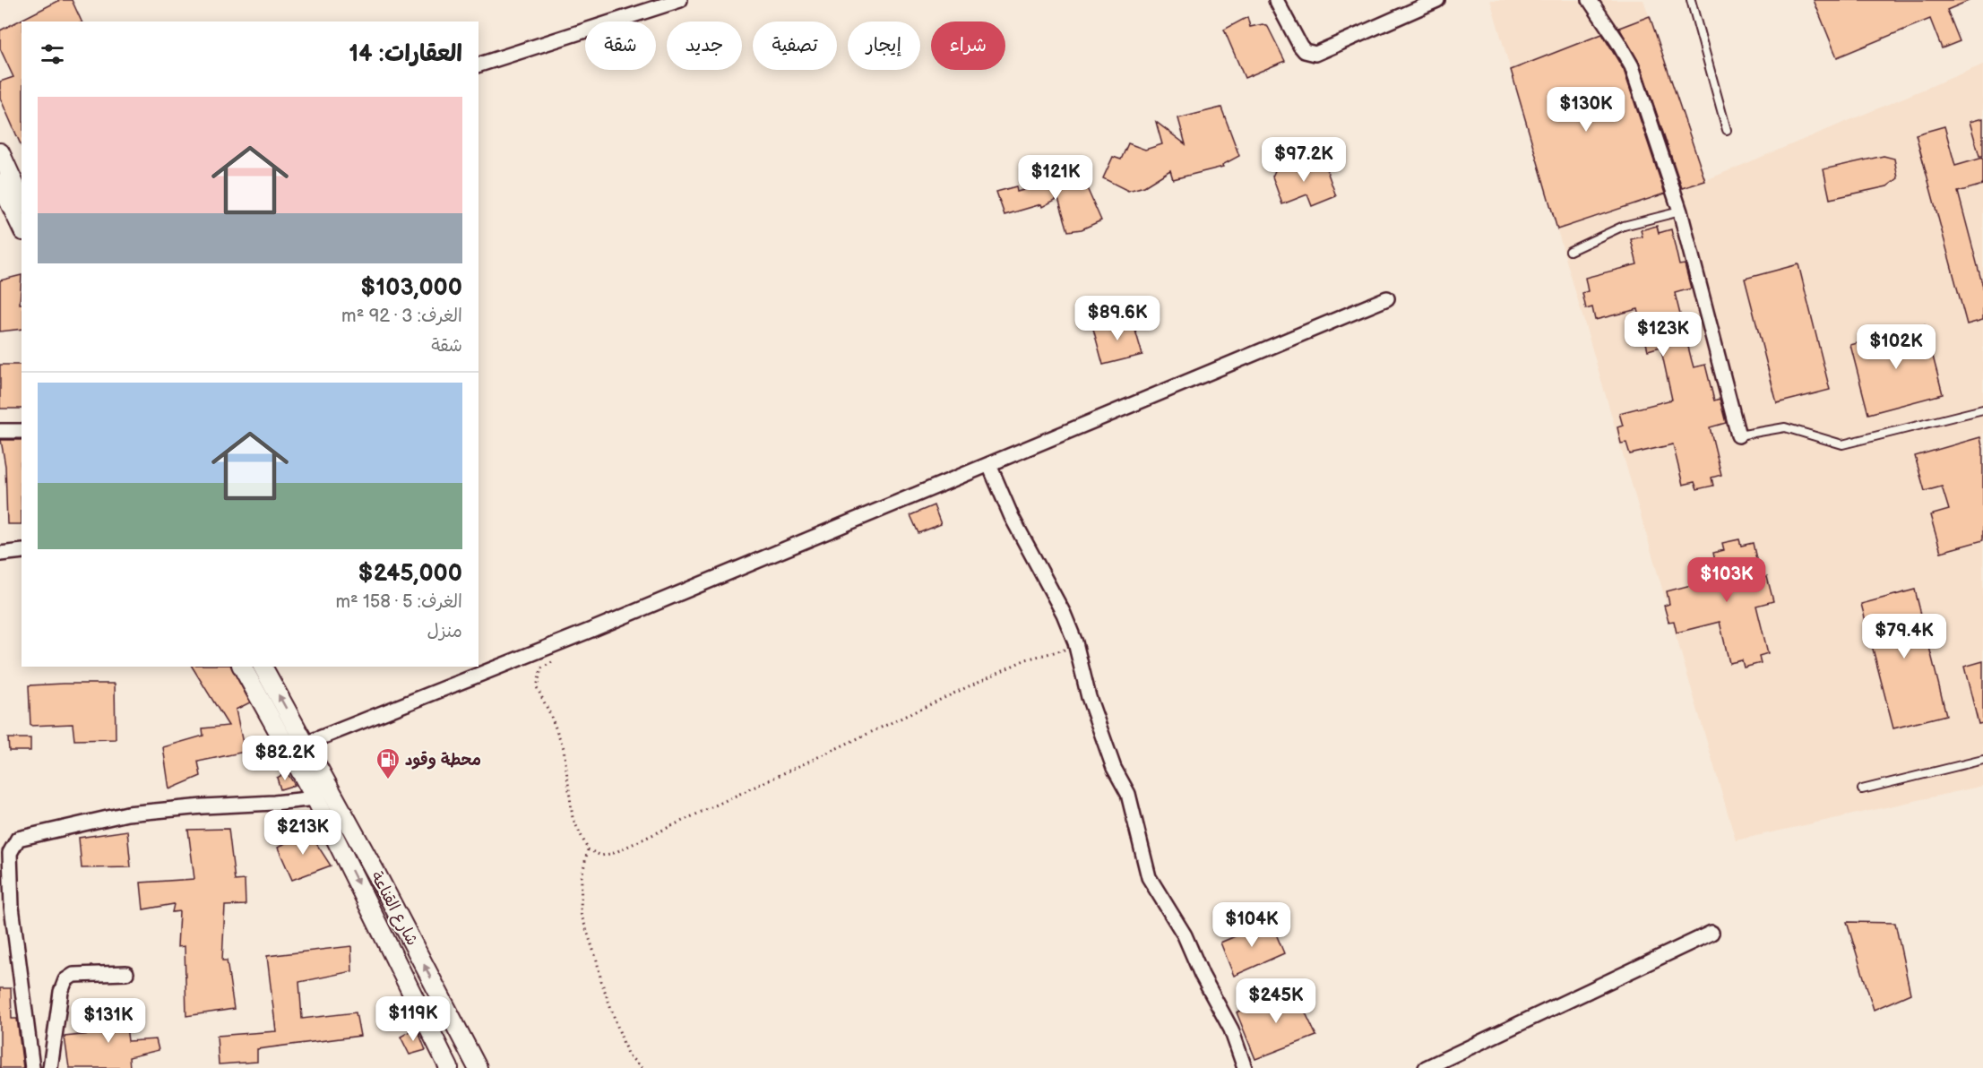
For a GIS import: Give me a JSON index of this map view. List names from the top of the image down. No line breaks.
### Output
{"streets":{"street":["شارع القناعة"]},"places":{"fuel station":["محطة وقود"]},"page":{"chip":["شراء","إيجار","تصفية","جديد","شقة"],"heading":"العقارات: 14","list":[{"name":"$103,000","note":"الغرف: 3 · 92 m² · شقة"},{"name":"$245,000","note":"الغرف: 5 · 158 m² · منزل"}],"price":["$130K","$97.2K","$121K","$89.6K","$123K","$102K","$103K","$79.4K","$82.2K","$213K","$104K","$245K","$119K","$131K"]}}
